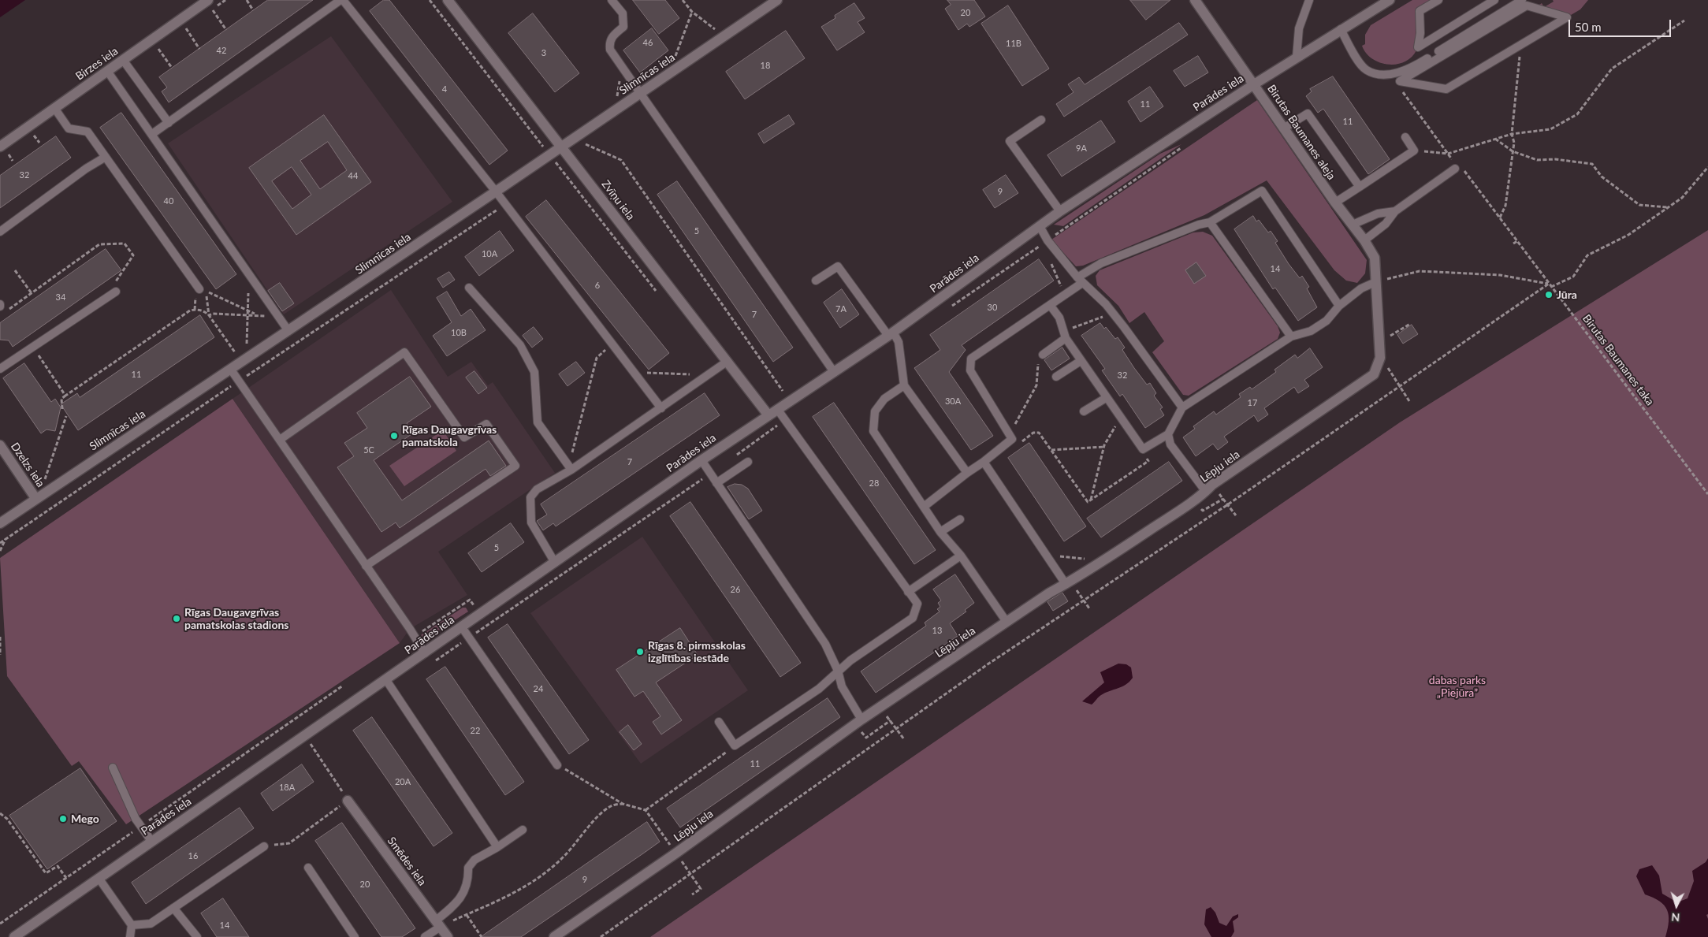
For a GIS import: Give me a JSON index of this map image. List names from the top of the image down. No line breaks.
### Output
{"streets":{"street":["Birzes iela","Slimnīcas iela","Parādes iela","Birutas Baumanes aleja","Zvīņu iela","Dzelzs iela","Lēpju iela","Smēdes iela"],"path":["Birutas Baumanes taka"]},"crossings":[["Slimnīcas iela","Zvīņu iela"],["Slimnīcas iela","Dzelzs iela"],["Parādes iela","Birutas Baumanes aleja"],["Parādes iela","Zvīņu iela"],["Birutas Baumanes aleja","Lēpju iela"]],"parks":["dabas parks „Piejūra”"],"places":["Jūra","Rīgas Daugavgrīvas pamatskola","Rīgas Daugavgrīvas pamatskolas stadions","Rīgas 8. pirmsskolas izglītības iestāde","Mego"],"house_numbers":["20","46","11B","42","3","18","4","11","11","9A","32","44","9","40","5","10A","14","6","34","30","7A","7","10B","11","32","30A","17","5C","7","28","5","26","13","24","22","11","20A","18A","16","9","20","14"],"scale_bar":"50 m","north":"bottom"}
